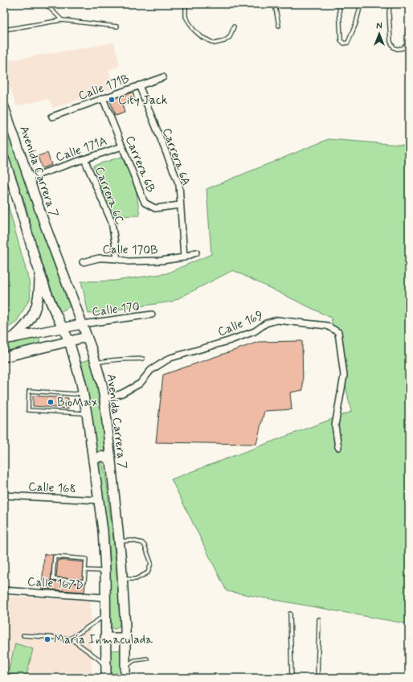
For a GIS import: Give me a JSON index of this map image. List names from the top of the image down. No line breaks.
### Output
{"streets":{"main road":["Avenida Carrera 7"],"street":["Calle 171B","Calle 171A","Carrera 6A","Carrera 6B","Carrera 6C","Calle 170B","Calle 170","Calle 169","Calle 168","Calle 167D"]},"crossings":[["Calle 171B","Carrera 6A"],["Calle 171B","Carrera 6B"],["Calle 171A","Carrera 6B"],["Calle 171A","Avenida Carrera 7"],["Calle 171A","Carrera 6C"],["Carrera 6A","Carrera 6B"],["Carrera 6A","Calle 170B"],["Avenida Carrera 7","Calle 170"],["Avenida Carrera 7","Calle 169"],["Carrera 6C","Calle 170B"]],"places":["City Jack","BioMax","María Inmaculada"],"north":"top"}
